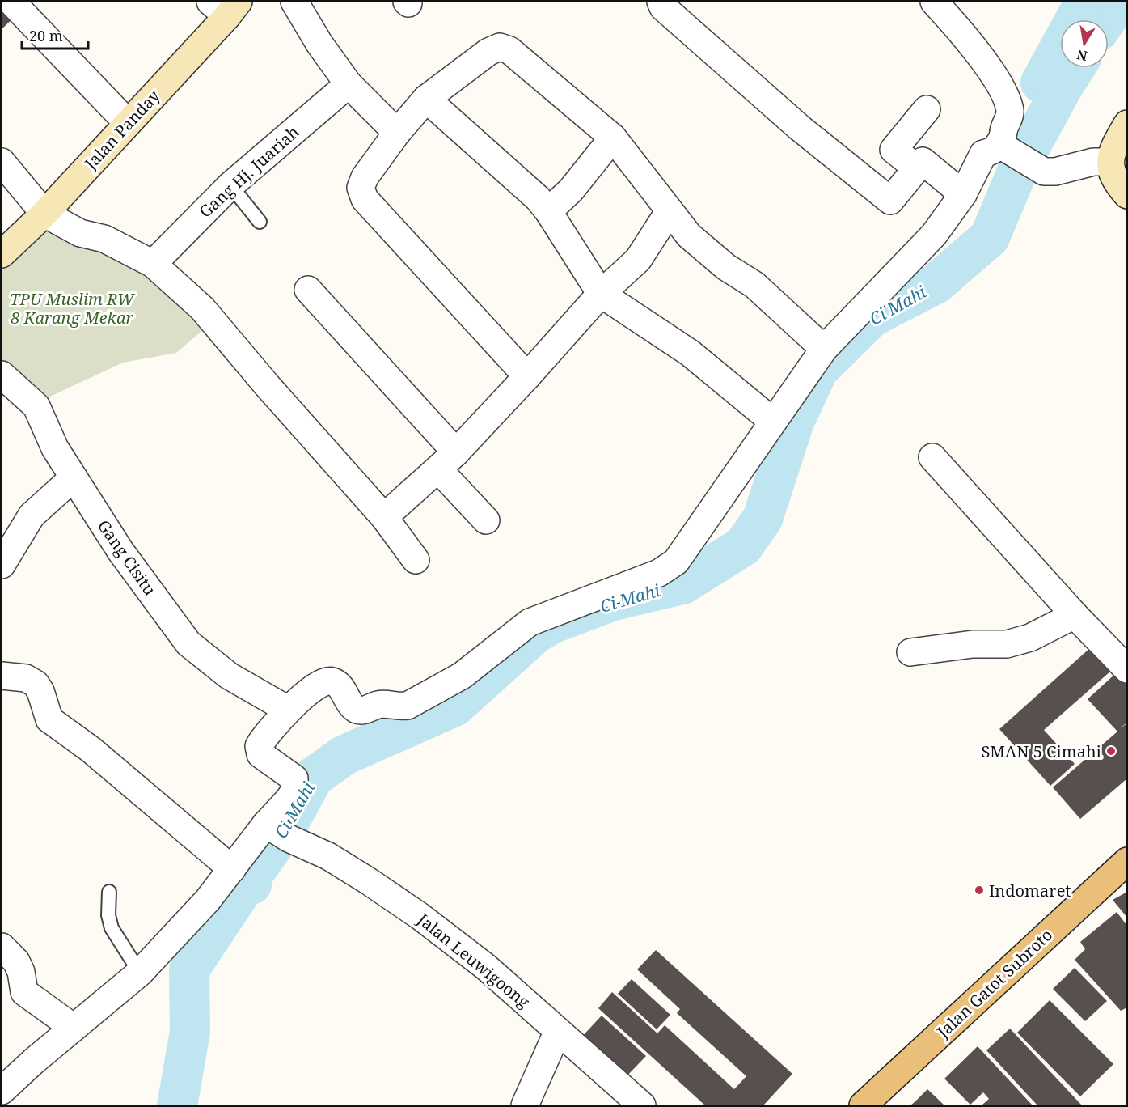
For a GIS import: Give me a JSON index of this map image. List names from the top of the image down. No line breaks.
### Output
{"streets":{"main road":["Jalan Gatot Subroto"],"street":["Jalan Panday","Gang Hj. Juariah","Gang Cisitu","Jalan Leuwigoong"]},"water":["Ci Mahi"],"parks":["TPU Muslim RW 8 Karang Mekar"],"places":["SMAN 5 Cimahi","Indomaret"],"scale_bar":"20 m","north":"bottom"}
